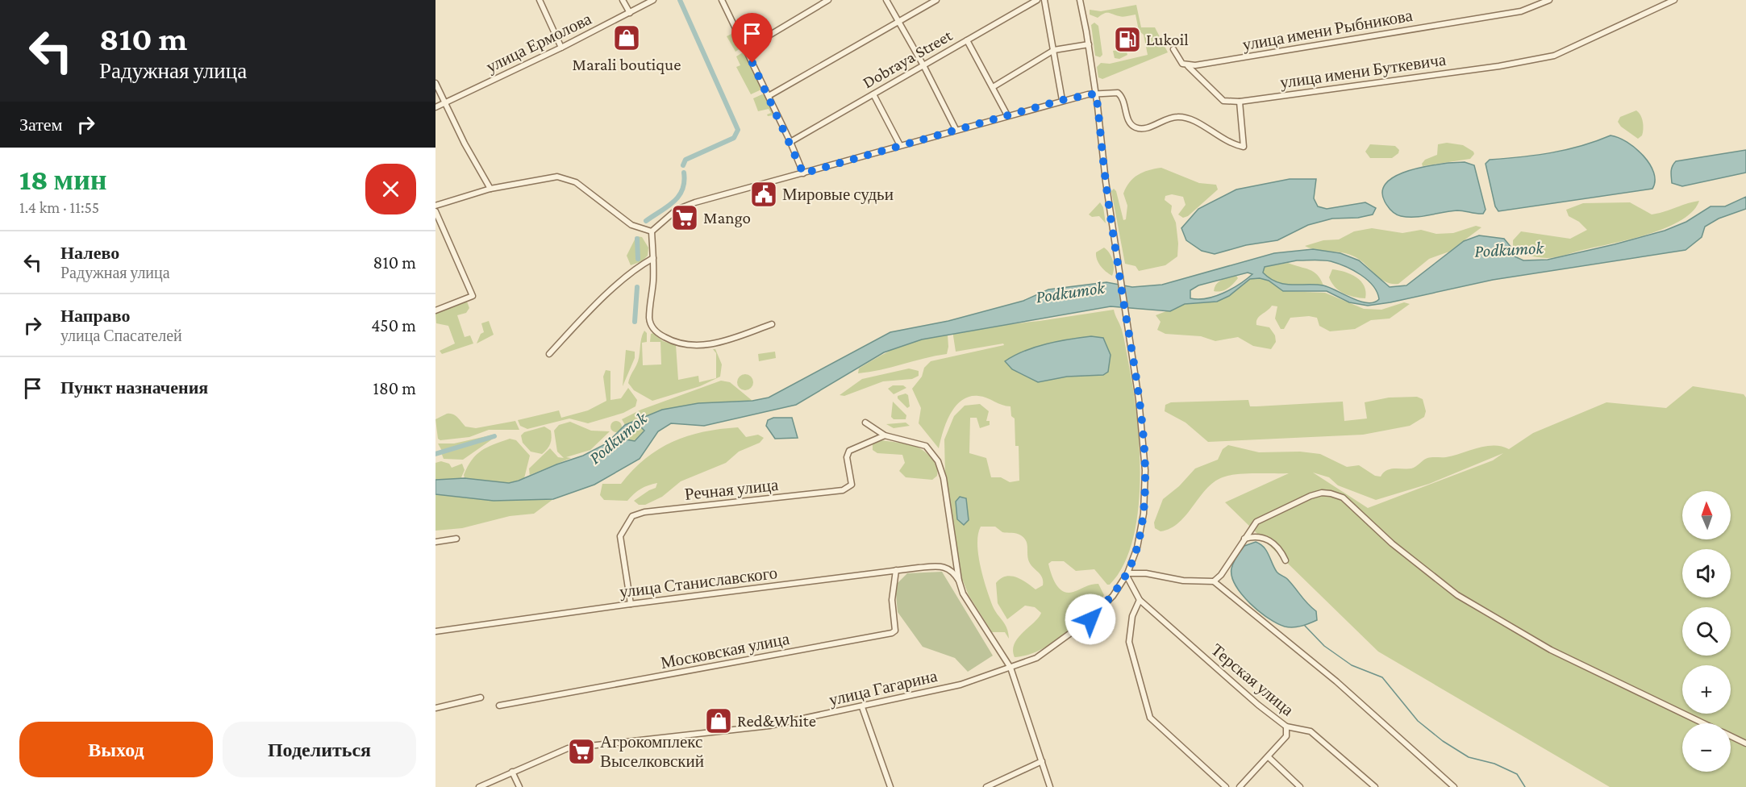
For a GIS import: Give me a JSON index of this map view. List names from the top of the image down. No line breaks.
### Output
{"streets":{"street":["улица имени Рыбникова","улица Ермолова","Dobraya Street","улица имени Буткевича","Речная улица","улица Станиславского","Московская улица","Терская улица","улица Гагарина"]},"crossings":[["улица имени Рыбникова","улица имени Буткевича"],["Речная улица","улица Станиславского"],["улица Станиславского","Московская улица"],["Терская улица","улица Гагарина"]],"water":["Podkumok"],"places":{"shop":["Marali boutique","Red&White"],"fuel station":["Lukoil"],"public building":["Мировые судьи"],"supermarket":["Mango","Агрокомплекс Выселковский"]},"north":"top","page":{"turn":["810 m","Радужная улица"],"then":"Затем","heading":["18 мин","1.4 km · 11:55"],"list":[{"name":"Налево","note":"Радужная улица","value":"810 m"},{"name":"Направо","note":"улица Спасателей","value":"450 m"},{"name":"Пункт назначения","value":"180 m"}],"map_buttons":["+","−"],"buttons":["Выход","Поделиться"]}}
